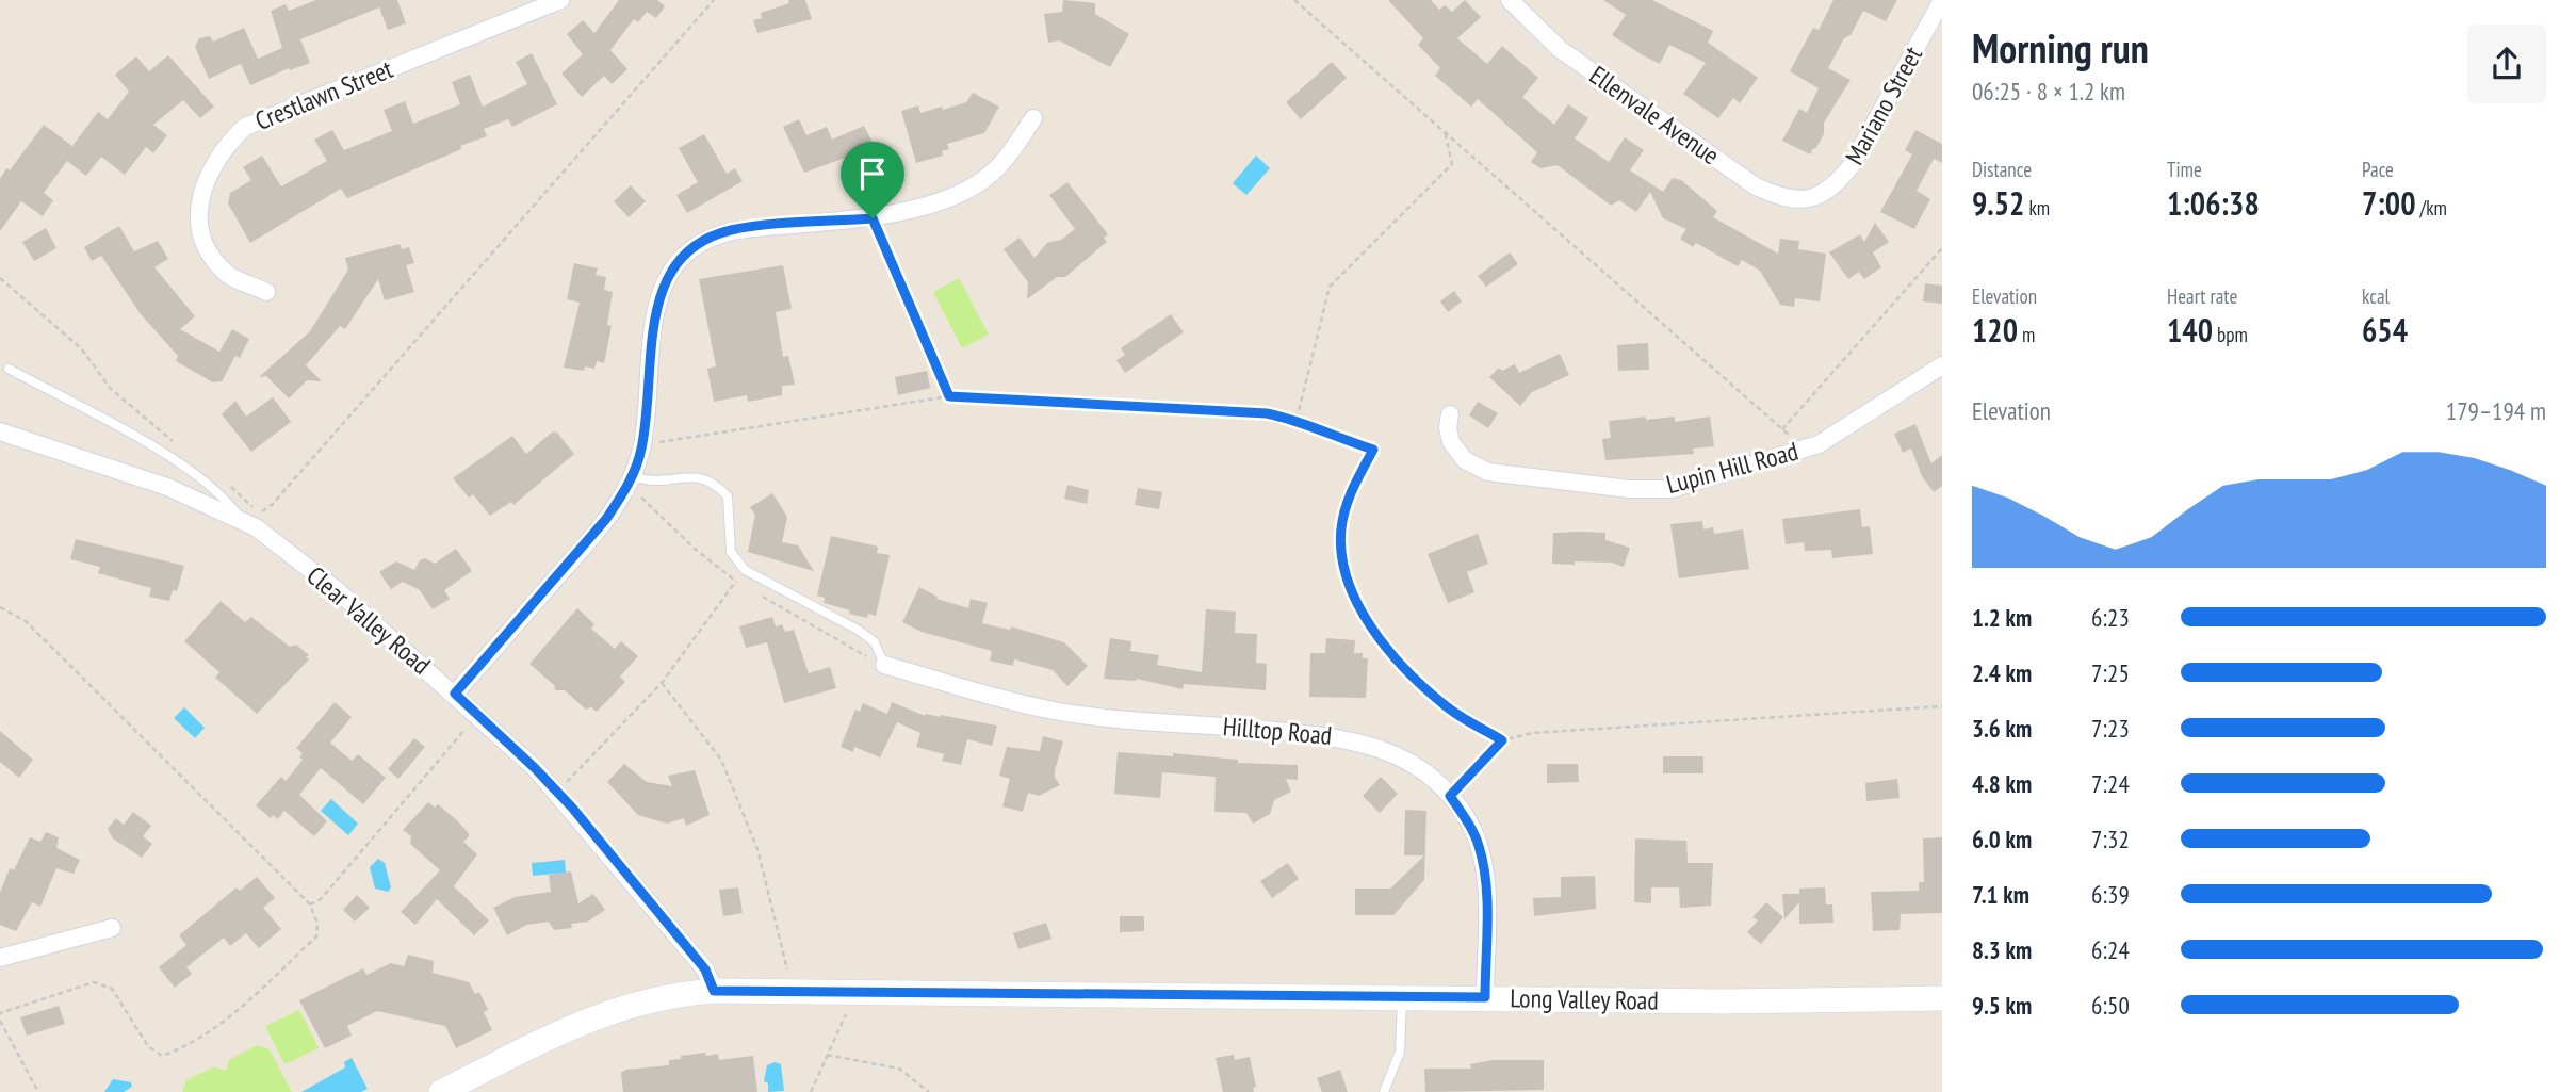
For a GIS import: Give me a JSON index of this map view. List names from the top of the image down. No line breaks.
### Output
{"streets":{"street":["Crestlawn Street","Mariano Street","Ellenvale Avenue","Lupin Hill Road","Clear Valley Road","Hilltop Road","Long Valley Road"]},"crossings":[["Mariano Street","Ellenvale Avenue"],["Clear Valley Road","Long Valley Road"],["Hilltop Road","Long Valley Road"]],"page":{"heading":["Morning run","06:25 · 8 × 1.2 km"],"stats":[["Distance","9.52 km"],["Time","1:06:38"],["Pace","7:00 /km"],["Elevation","120 m"],["Heart rate","140 bpm"],["kcal","654"]],"chart":["Elevation","179–194 m"],"list":[{"name":"1.2 km","note":"6:23"},{"name":"2.4 km","note":"7:25"},{"name":"3.6 km","note":"7:23"},{"name":"4.8 km","note":"7:24"},{"name":"6.0 km","note":"7:32"},{"name":"7.1 km","note":"6:39"},{"name":"8.3 km","note":"6:24"},{"name":"9.5 km","note":"6:50"}]}}
